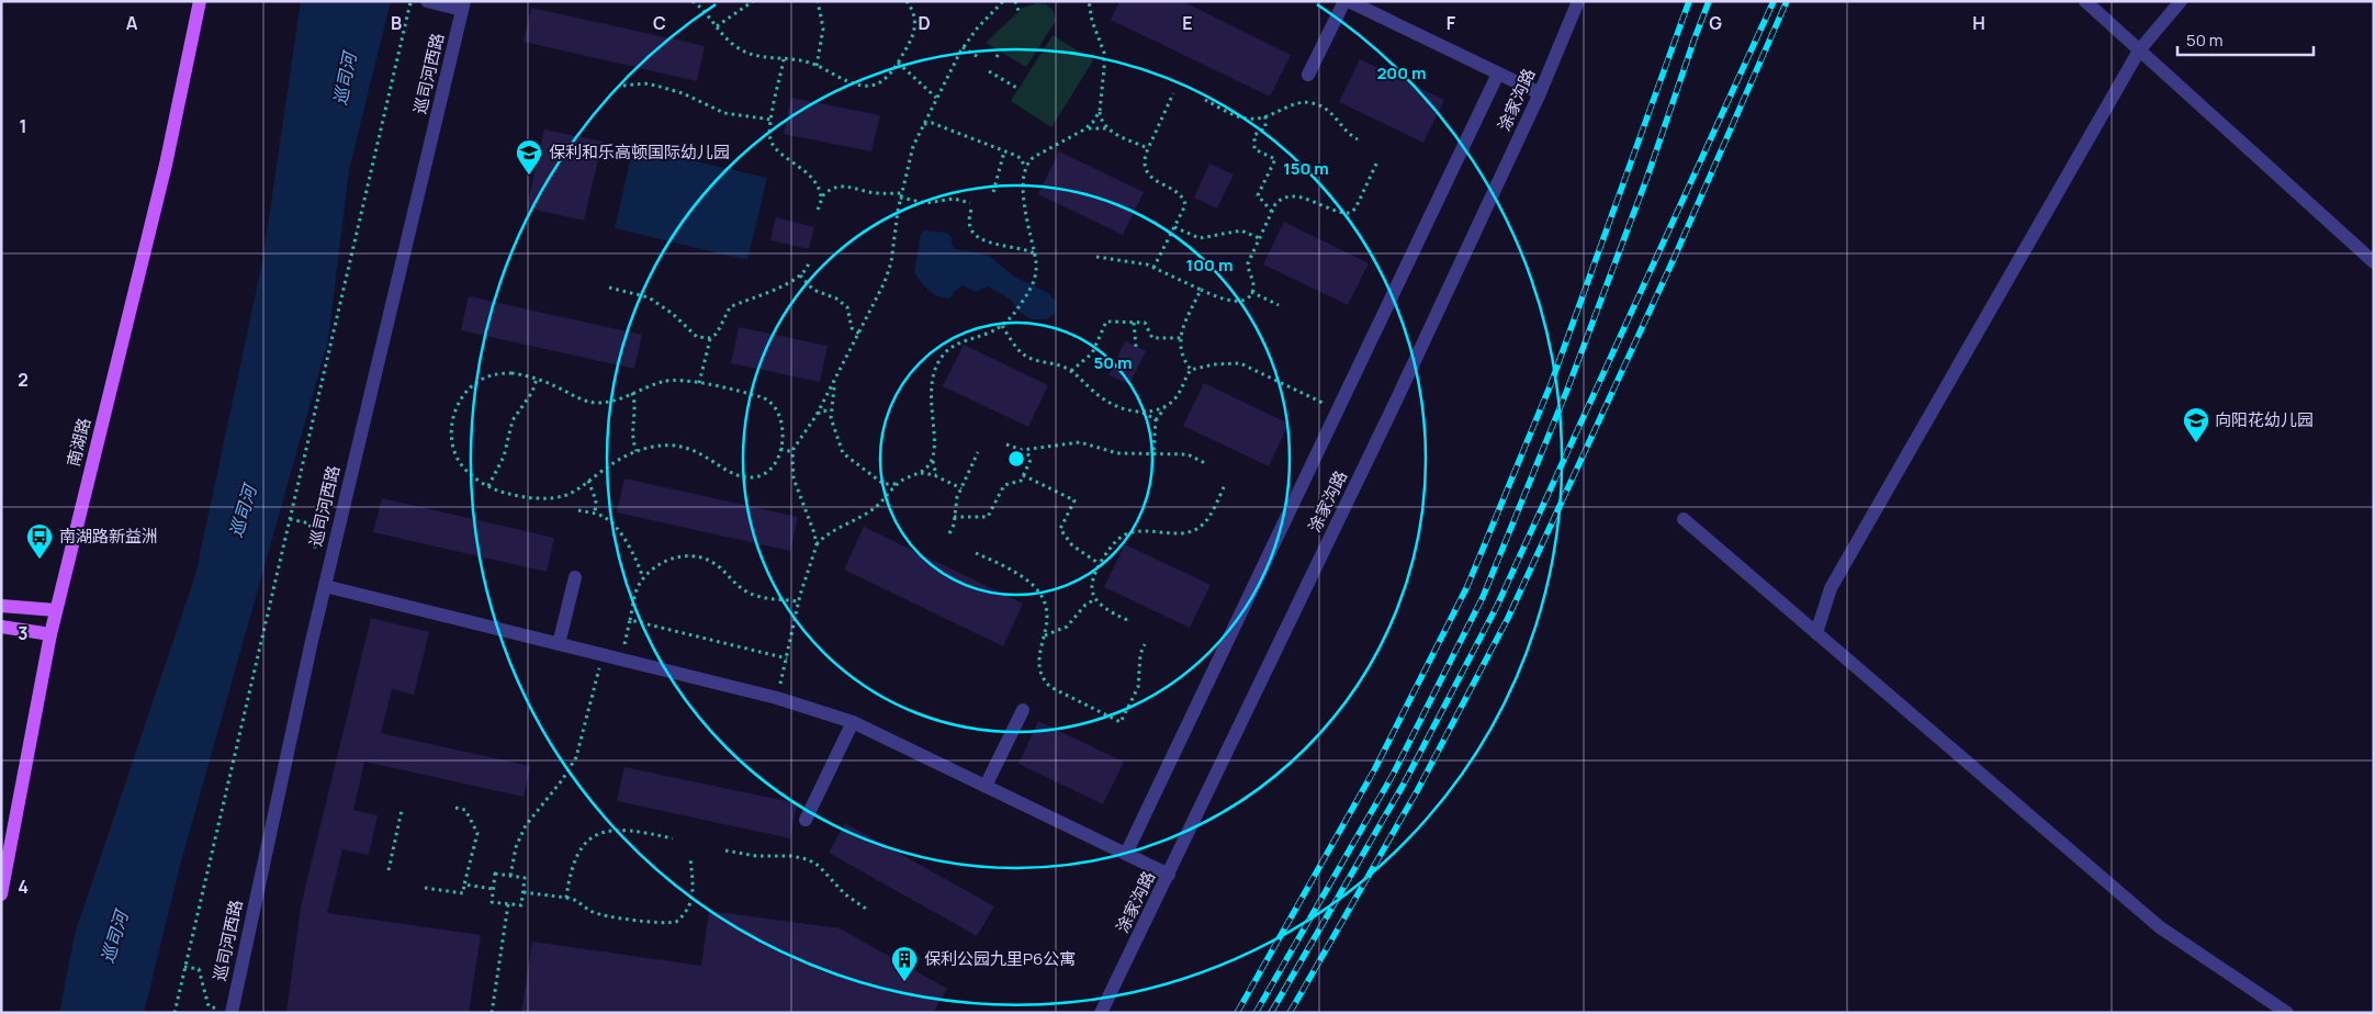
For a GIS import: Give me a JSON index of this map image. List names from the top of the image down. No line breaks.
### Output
{"streets":{"main road":["南湖路"],"street":["巡司河西路","涂家沟路"]},"water":["巡司河"],"places":{"school or university":["保利和乐高顿国际幼儿园","向阳花幼儿园"],"bus stop":["南湖路新益洲"],"building":["保利公园九里P6公寓"]},"scale_bar":"50 m","grid":{"columns":["A","B","C","D","E","F","G","H"],"rows":["1","2","3","4"]},"rings":["200 m","150 m","100 m","50 m"]}
